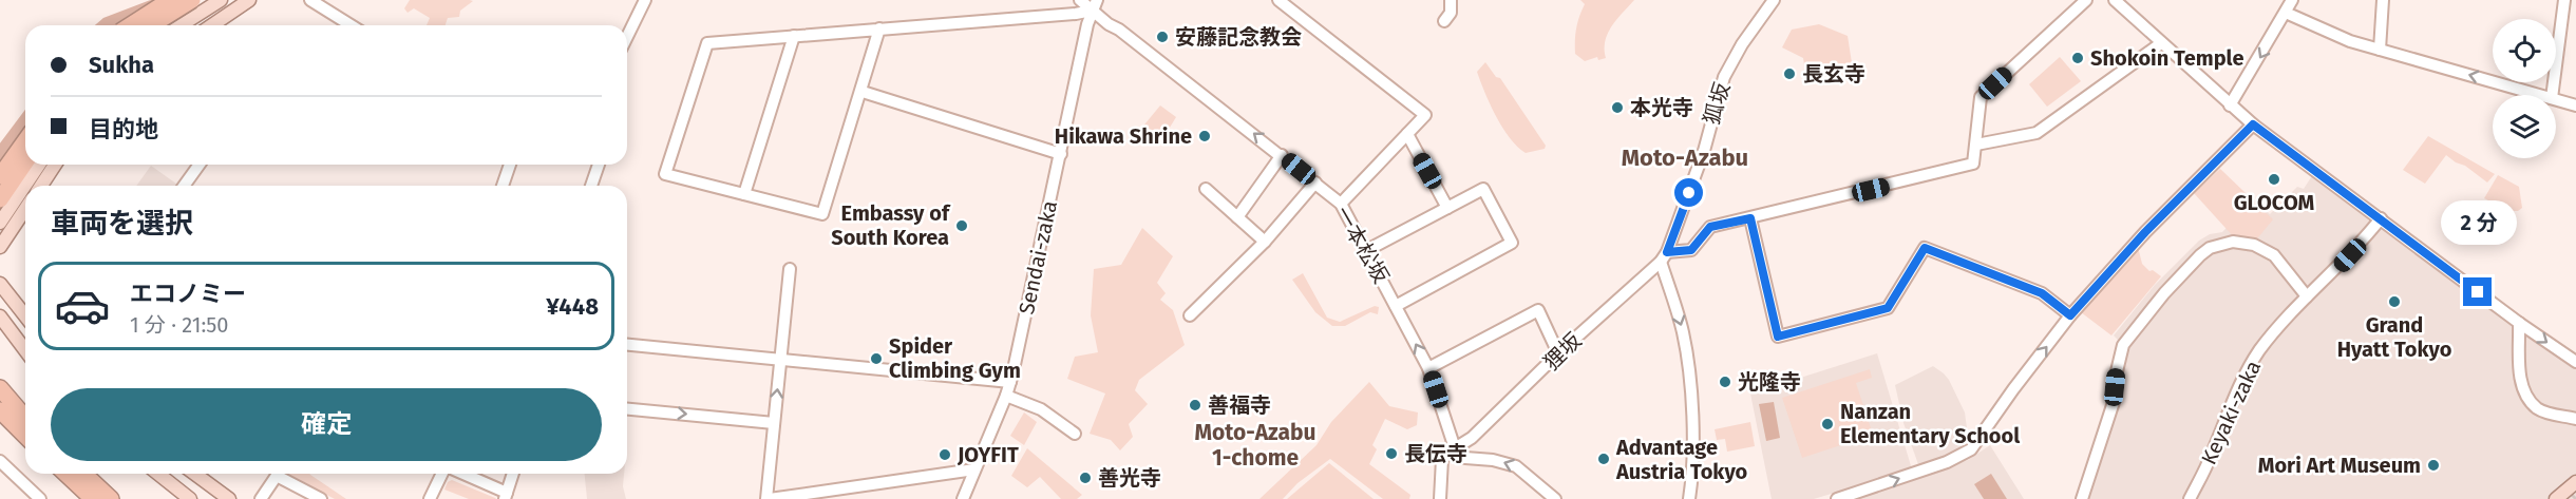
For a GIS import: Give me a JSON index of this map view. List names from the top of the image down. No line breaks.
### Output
{"streets":{"street":["狐坂","一本松坂","Sendai-zaka","狸坂","Keyaki-zaka"]},"crossings":[["狐坂","狸坂"],["一本松坂","Sendai-zaka"],["一本松坂","狸坂"]],"one_way":["一本松坂"],"districts":["Moto-Azabu","Moto-Azabu 1-chome"],"places":["安藤記念教会","Shokoin Temple","長玄寺","本光寺","Hikawa Shrine","GLOCOM","Embassy of South Korea","Grand Hyatt Tokyo","Spider Climbing Gym","光隆寺","善福寺","Nanzan Elementary School","長伝寺","JOYFIT","Advantage Austria Tokyo","Mori Art Museum","善光寺"],"page":{"banner":["Sukha","目的地"],"heading":"車両を選択","bubble":"2 分","list":[{"name":"エコノミー","note":"1 分 · 21:50","value":"¥448"}],"buttons":"確定"}}
